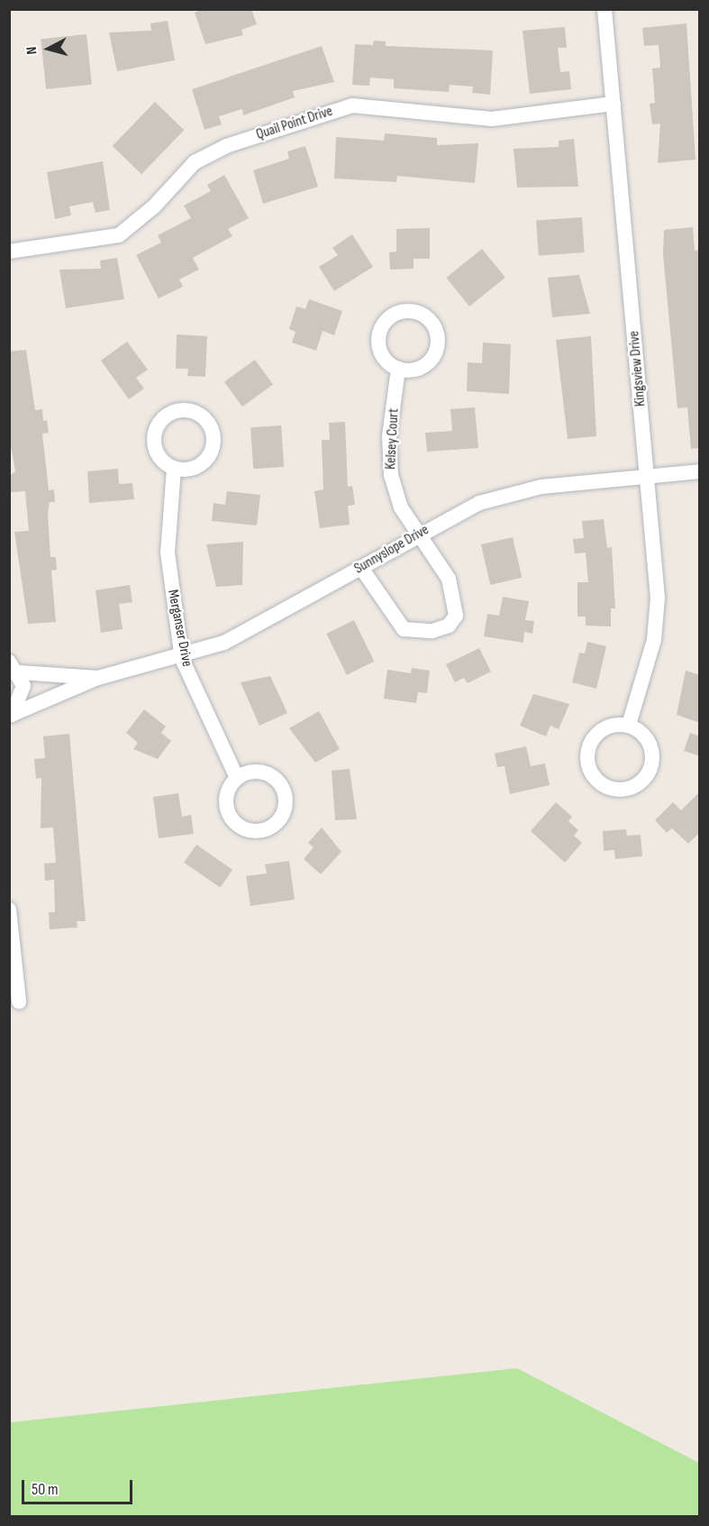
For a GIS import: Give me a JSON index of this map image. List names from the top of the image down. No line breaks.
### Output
{"streets":{"street":["Quail Point Drive","Kingsview Drive","Kelsey Court","Sunnyslope Drive","Merganser Drive"]},"crossings":[["Quail Point Drive","Kingsview Drive"],["Kingsview Drive","Sunnyslope Drive"],["Kelsey Court","Sunnyslope Drive"],["Sunnyslope Drive","Merganser Drive"]],"scale_bar":"50 m","north":"left"}
